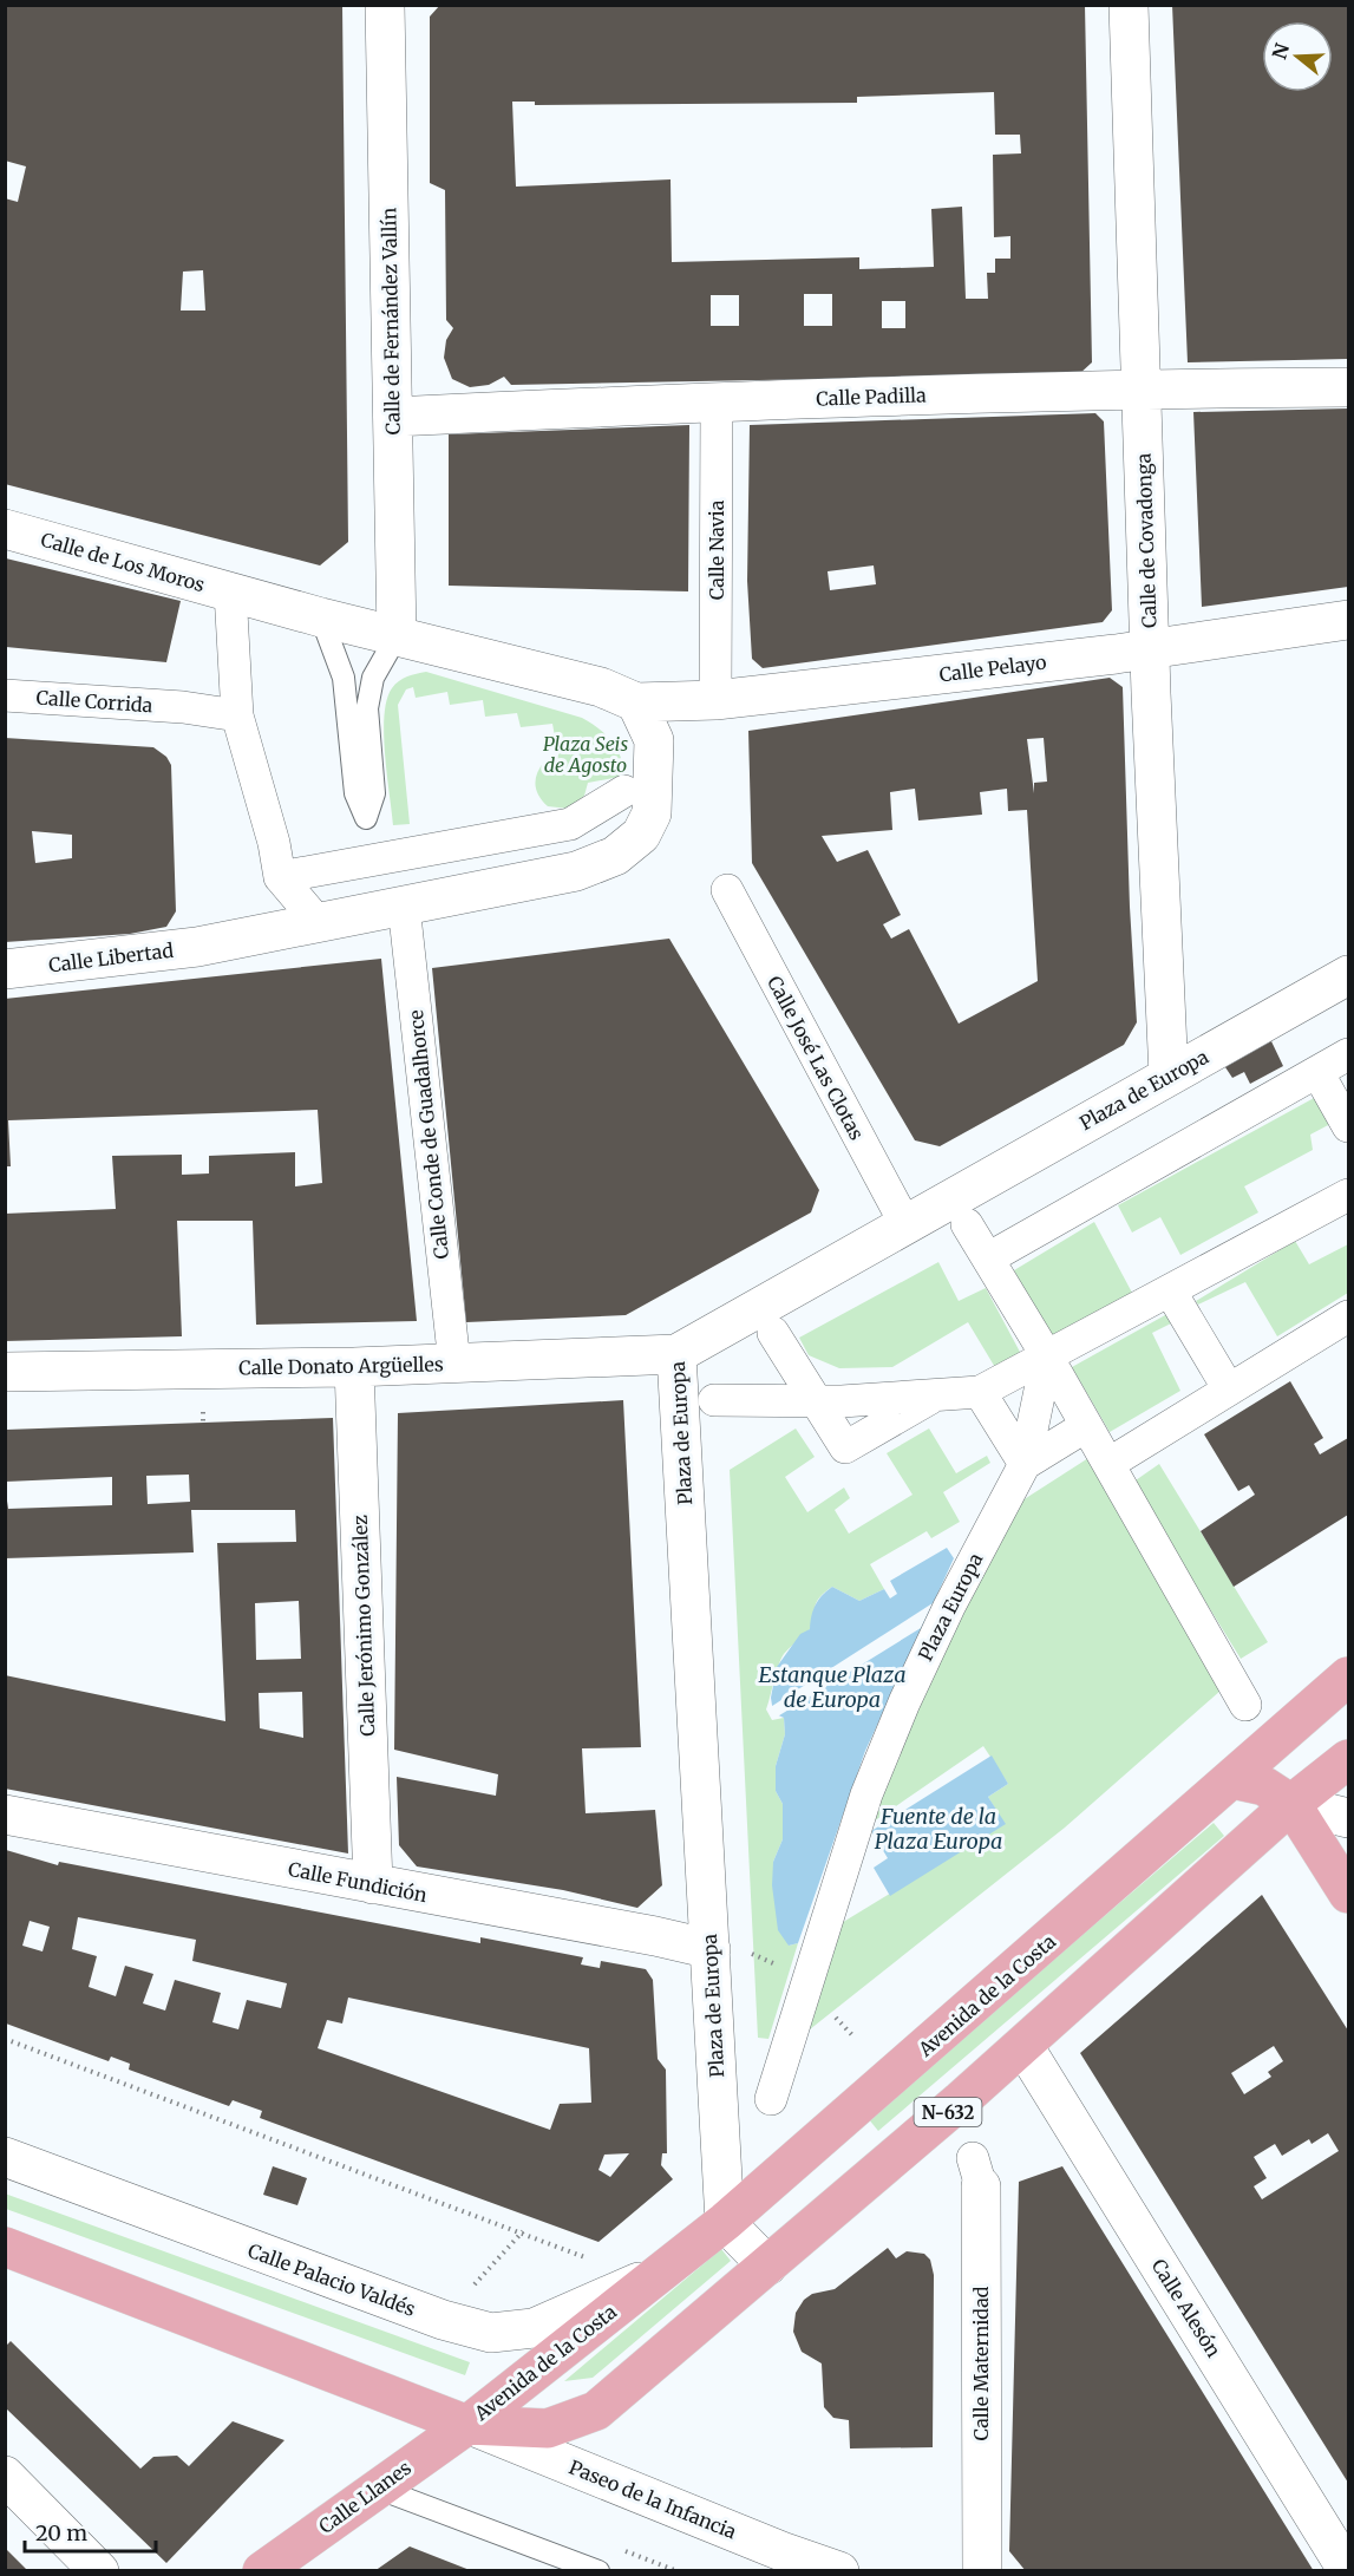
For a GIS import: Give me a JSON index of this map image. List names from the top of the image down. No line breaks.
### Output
{"streets":{"main road":["Avenida de la Costa","N-632","Calle Llanes"],"street":["Calle de Fernández Vallín","Calle Padilla","Calle de Covadonga","Calle Navia","Calle de Los Moros","Calle Pelayo","Calle Corrida","Calle Libertad","Calle José Las Clotas","Plaza de Europa","Calle Conde de Guadalhorce","Calle Donato Argüelles","Plaza Europa","Calle Jerónimo González","Calle Fundición","Calle Palacio Valdés","Calle Alesón","Calle Maternidad","Paseo de la Infancia"]},"crossings":[["Calle de Fernández Vallín","Calle Padilla"],["Calle Padilla","Calle de Covadonga"],["Calle Padilla","Calle Navia"],["Calle de Covadonga","Calle Pelayo"],["Calle de Covadonga","Plaza de Europa"],["Calle Navia","Calle Pelayo"],["Calle José Las Clotas","Plaza de Europa"],["Plaza de Europa","Calle Donato Argüelles"],["Plaza de Europa","Calle Fundición"],["Plaza de Europa","Avenida de la Costa"],["Calle Conde de Guadalhorce","Calle Donato Argüelles"],["Calle Donato Argüelles","Calle Jerónimo González"],["Calle Jerónimo González","Calle Fundición"],["Avenida de la Costa","Calle Palacio Valdés"],["Avenida de la Costa","Calle Alesón"],["Avenida de la Costa","Calle Llanes"],["Avenida de la Costa","Paseo de la Infancia"],["Calle Llanes","Paseo de la Infancia"]],"water":["Estanque Plaza de Europa","Fuente de la Plaza Europa"],"parks":["Plaza Seis de Agosto"],"scale_bar":"20 m","north":"left"}
